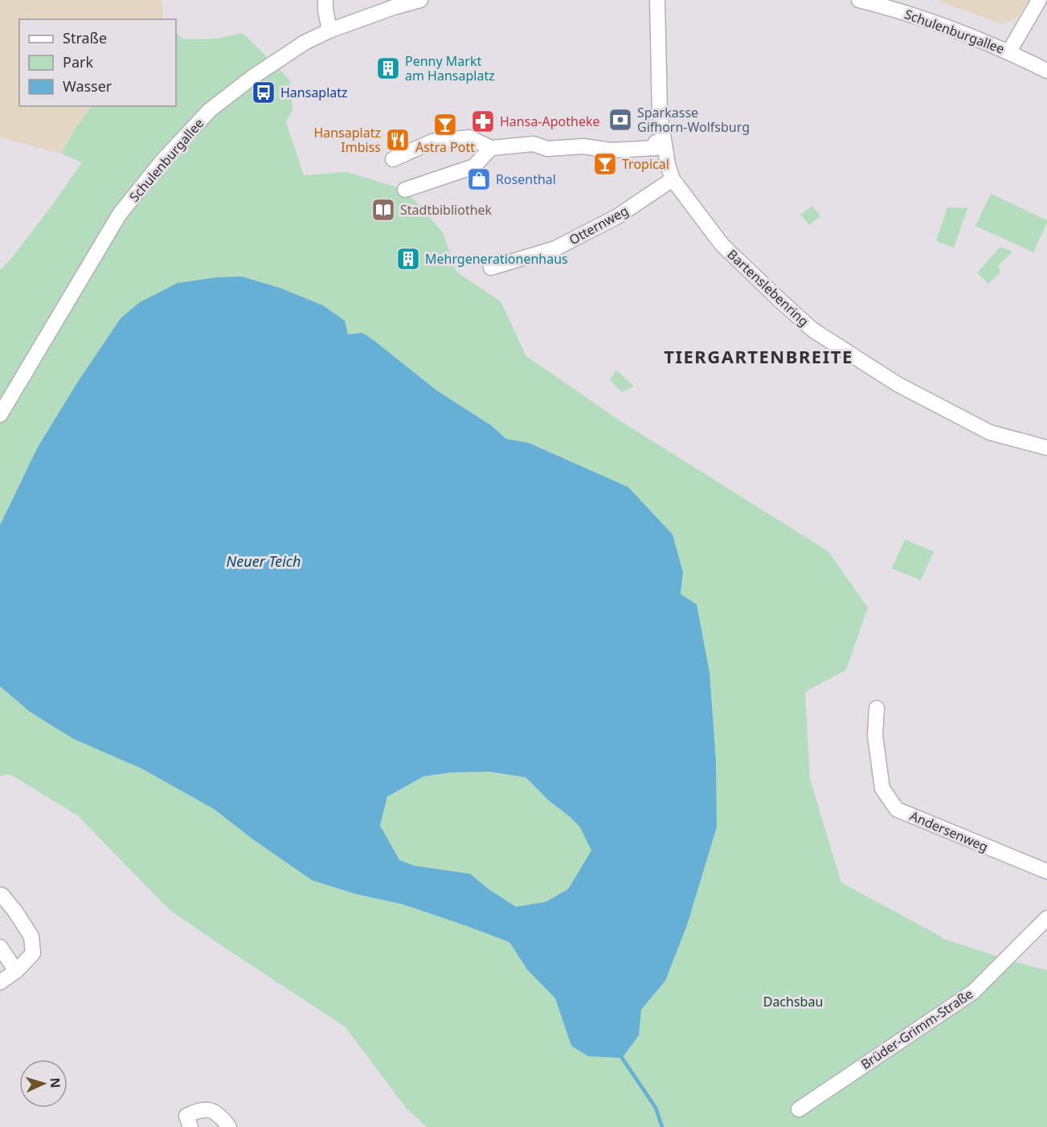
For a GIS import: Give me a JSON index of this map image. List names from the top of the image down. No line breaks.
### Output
{"streets":{"street":["Schulenburgallee","Otternweg","Bartenslebenring","Andersenweg","Brüder-Grimm-Straße"]},"crossings":[["Otternweg","Bartenslebenring"]],"districts":["TIERGARTENBREITE"],"water":["Neuer Teich"],"parks":["Dachsbau"],"places":{"building":["Penny Markt am Hansaplatz","Mehrgenerationenhaus"],"bus stop":["Hansaplatz"],"bank":["Sparkasse Gifhorn-Wolfsburg"],"pharmacy":["Hansa-Apotheke"],"bar":["Astra Pott","Tropical"],"restaurant":["Hansaplatz Imbiss"],"shop":["Rosenthal"],"library":["Stadtbibliothek"]},"legend":["Straße","Park","Wasser"],"north":"right"}
